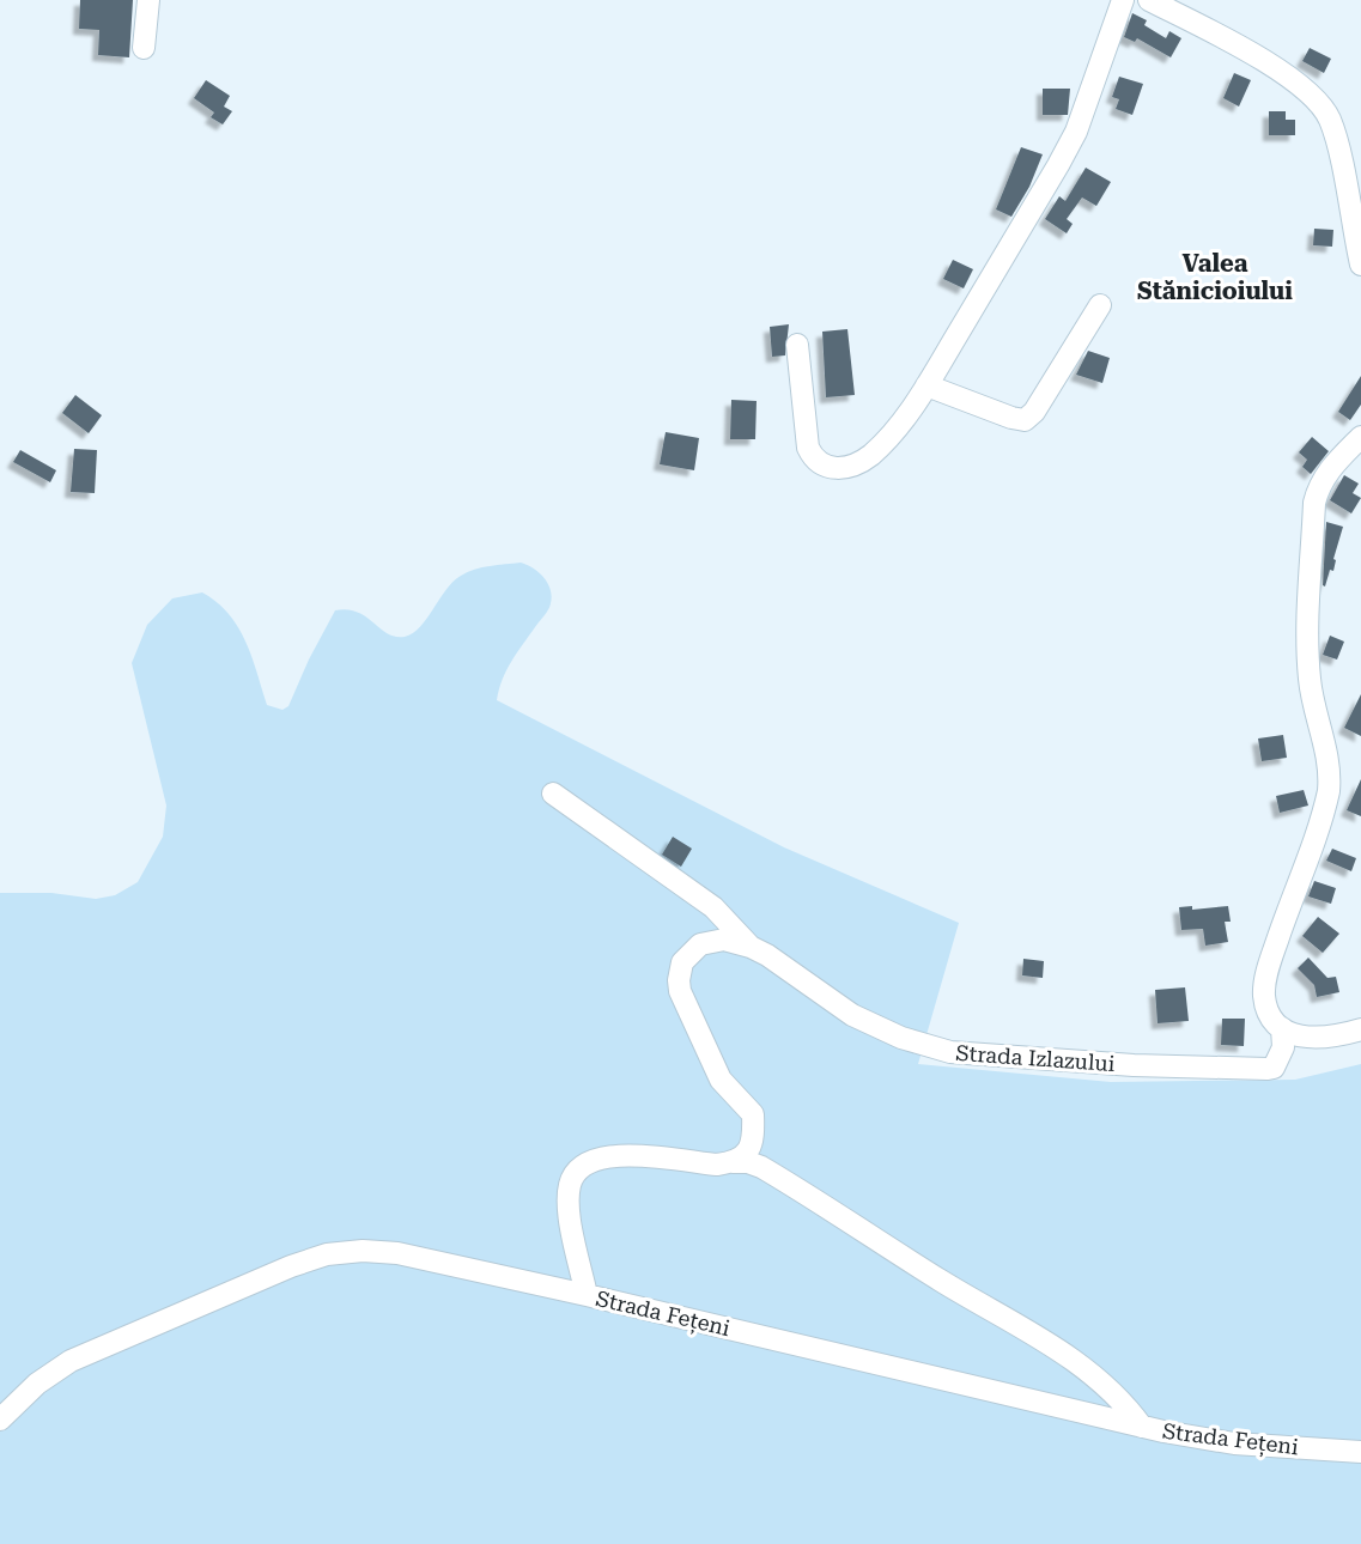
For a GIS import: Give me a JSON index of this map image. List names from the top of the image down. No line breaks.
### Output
{"streets":{"street":["Strada Izlazului","Strada Fețeni"]},"districts":["Valea Stănicioiului"]}
